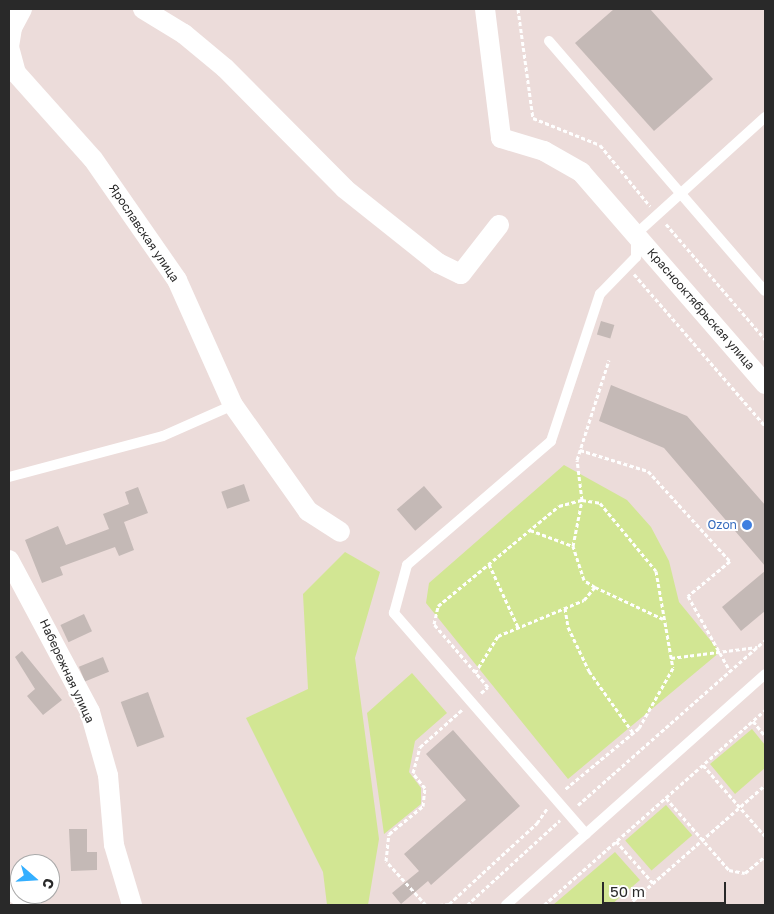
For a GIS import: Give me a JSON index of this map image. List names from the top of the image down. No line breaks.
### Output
{"streets":{"street":["Ярославская улица","Краснооктябрьская улица","Набережная улица"]},"places":["Ozon"],"scale_bar":"50 m","north":"right"}
